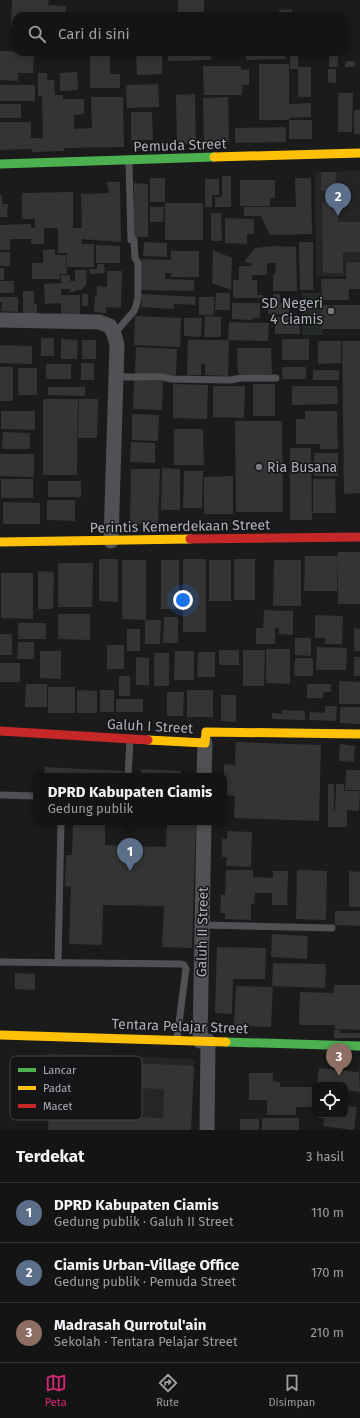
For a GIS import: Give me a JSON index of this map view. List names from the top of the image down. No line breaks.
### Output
{"streets":{"street":["Pemuda Street","Perintis Kemerdekaan Street","Galuh I Street","Galuh II Street","Tentara Pelajar Street"]},"crossings":[["Galuh II Street","Tentara Pelajar Street"]],"places":["SD Negeri 4 Ciamis","Ria Busana"],"legend":["Lancar","Padat","Macet"],"page":{"search":"Cari di sini","pins":["2","1","3"],"popup":["DPRD Kabupaten Ciamis","Gedung publik"],"heading":["Terdekat","3 hasil"],"list":[{"mark":"1","name":"DPRD Kabupaten Ciamis","note":"Gedung publik · Galuh II Street","value":"110 m"},{"mark":"2","name":"Ciamis Urban-Village Office","note":"Gedung publik · Pemuda Street","value":"170 m"},{"mark":"3","name":"Madrasah Qurrotul'ain","note":"Sekolah · Tentara Pelajar Street","value":"210 m"}],"nav":["Peta","Rute","Disimpan"]}}
